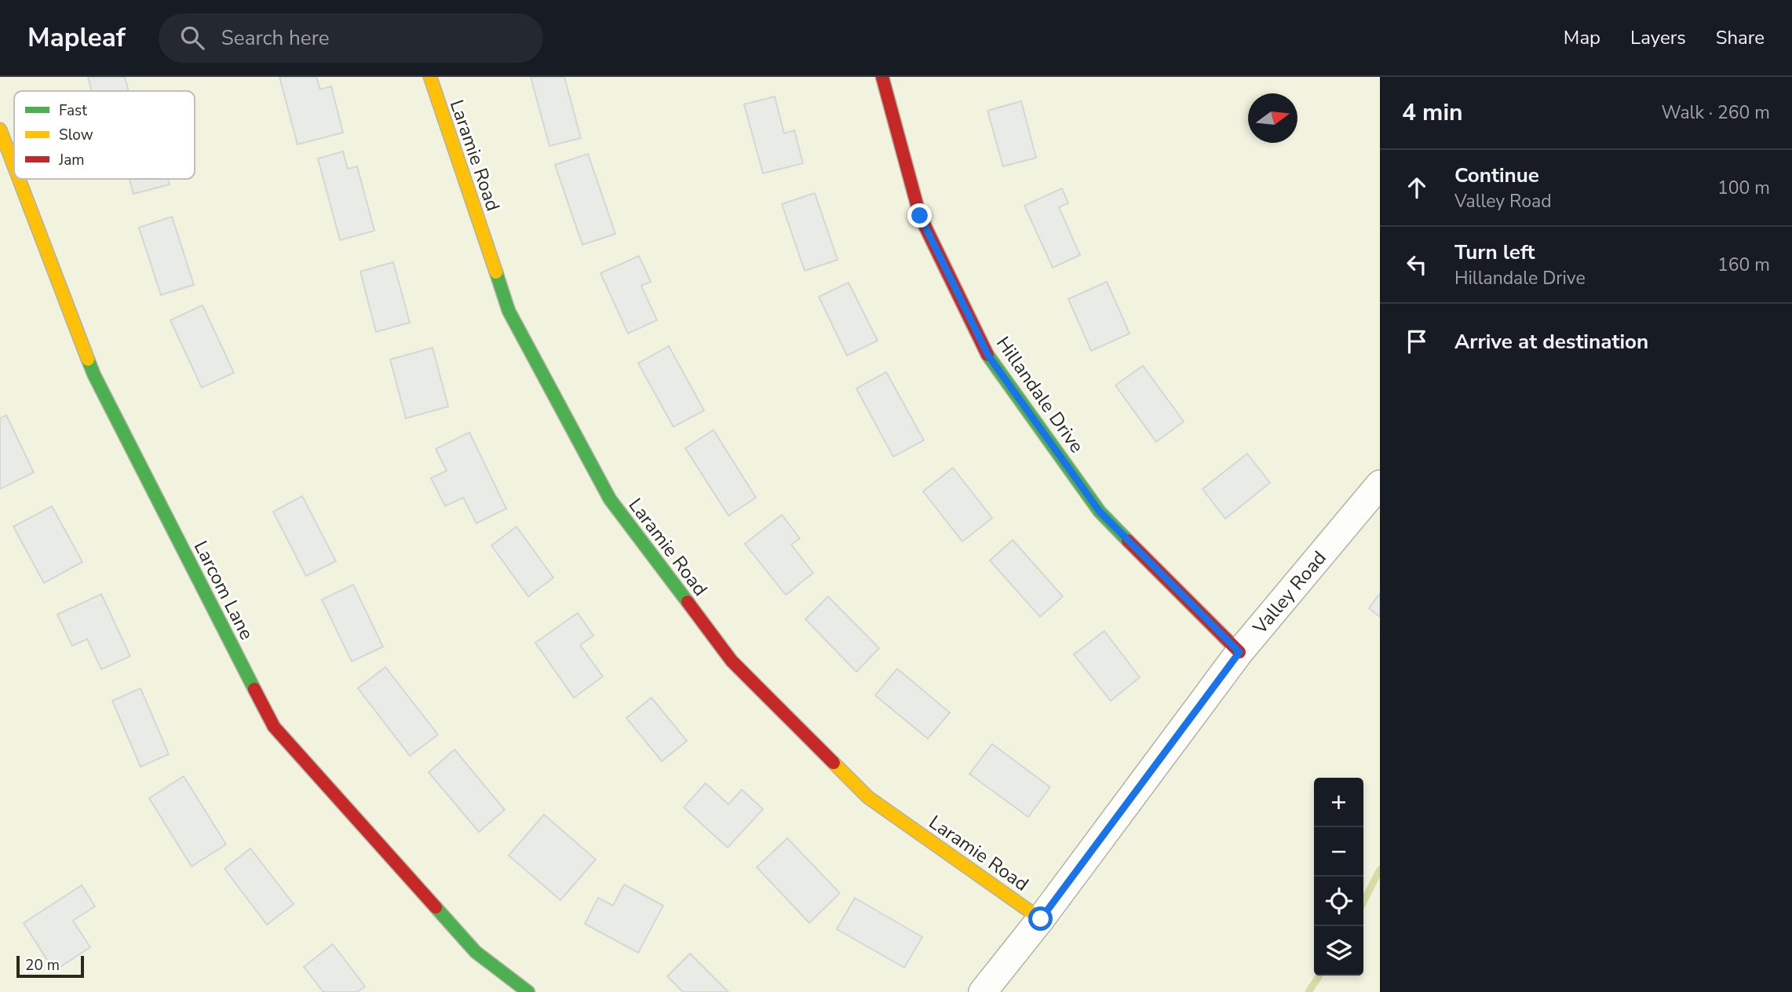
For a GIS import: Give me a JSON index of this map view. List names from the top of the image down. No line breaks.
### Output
{"streets":{"street":["Laramie Road","Hillandale Drive","Larcom Lane","Valley Road"]},"crossings":[["Laramie Road","Valley Road"],["Hillandale Drive","Valley Road"]],"legend":["Fast","Slow","Jam"],"scale_bar":"20 m","north":"right","page":{"header":"Mapleaf","search":"Search here","nav":["Map","Layers","Share"],"heading":["4 min","Walk · 260 m"],"list":[["Continue","Valley Road","100 m"],["Turn left","Hillandale Drive","160 m"],"Arrive at destination"],"map_buttons":["+","−"],"scale":"20 m"}}
